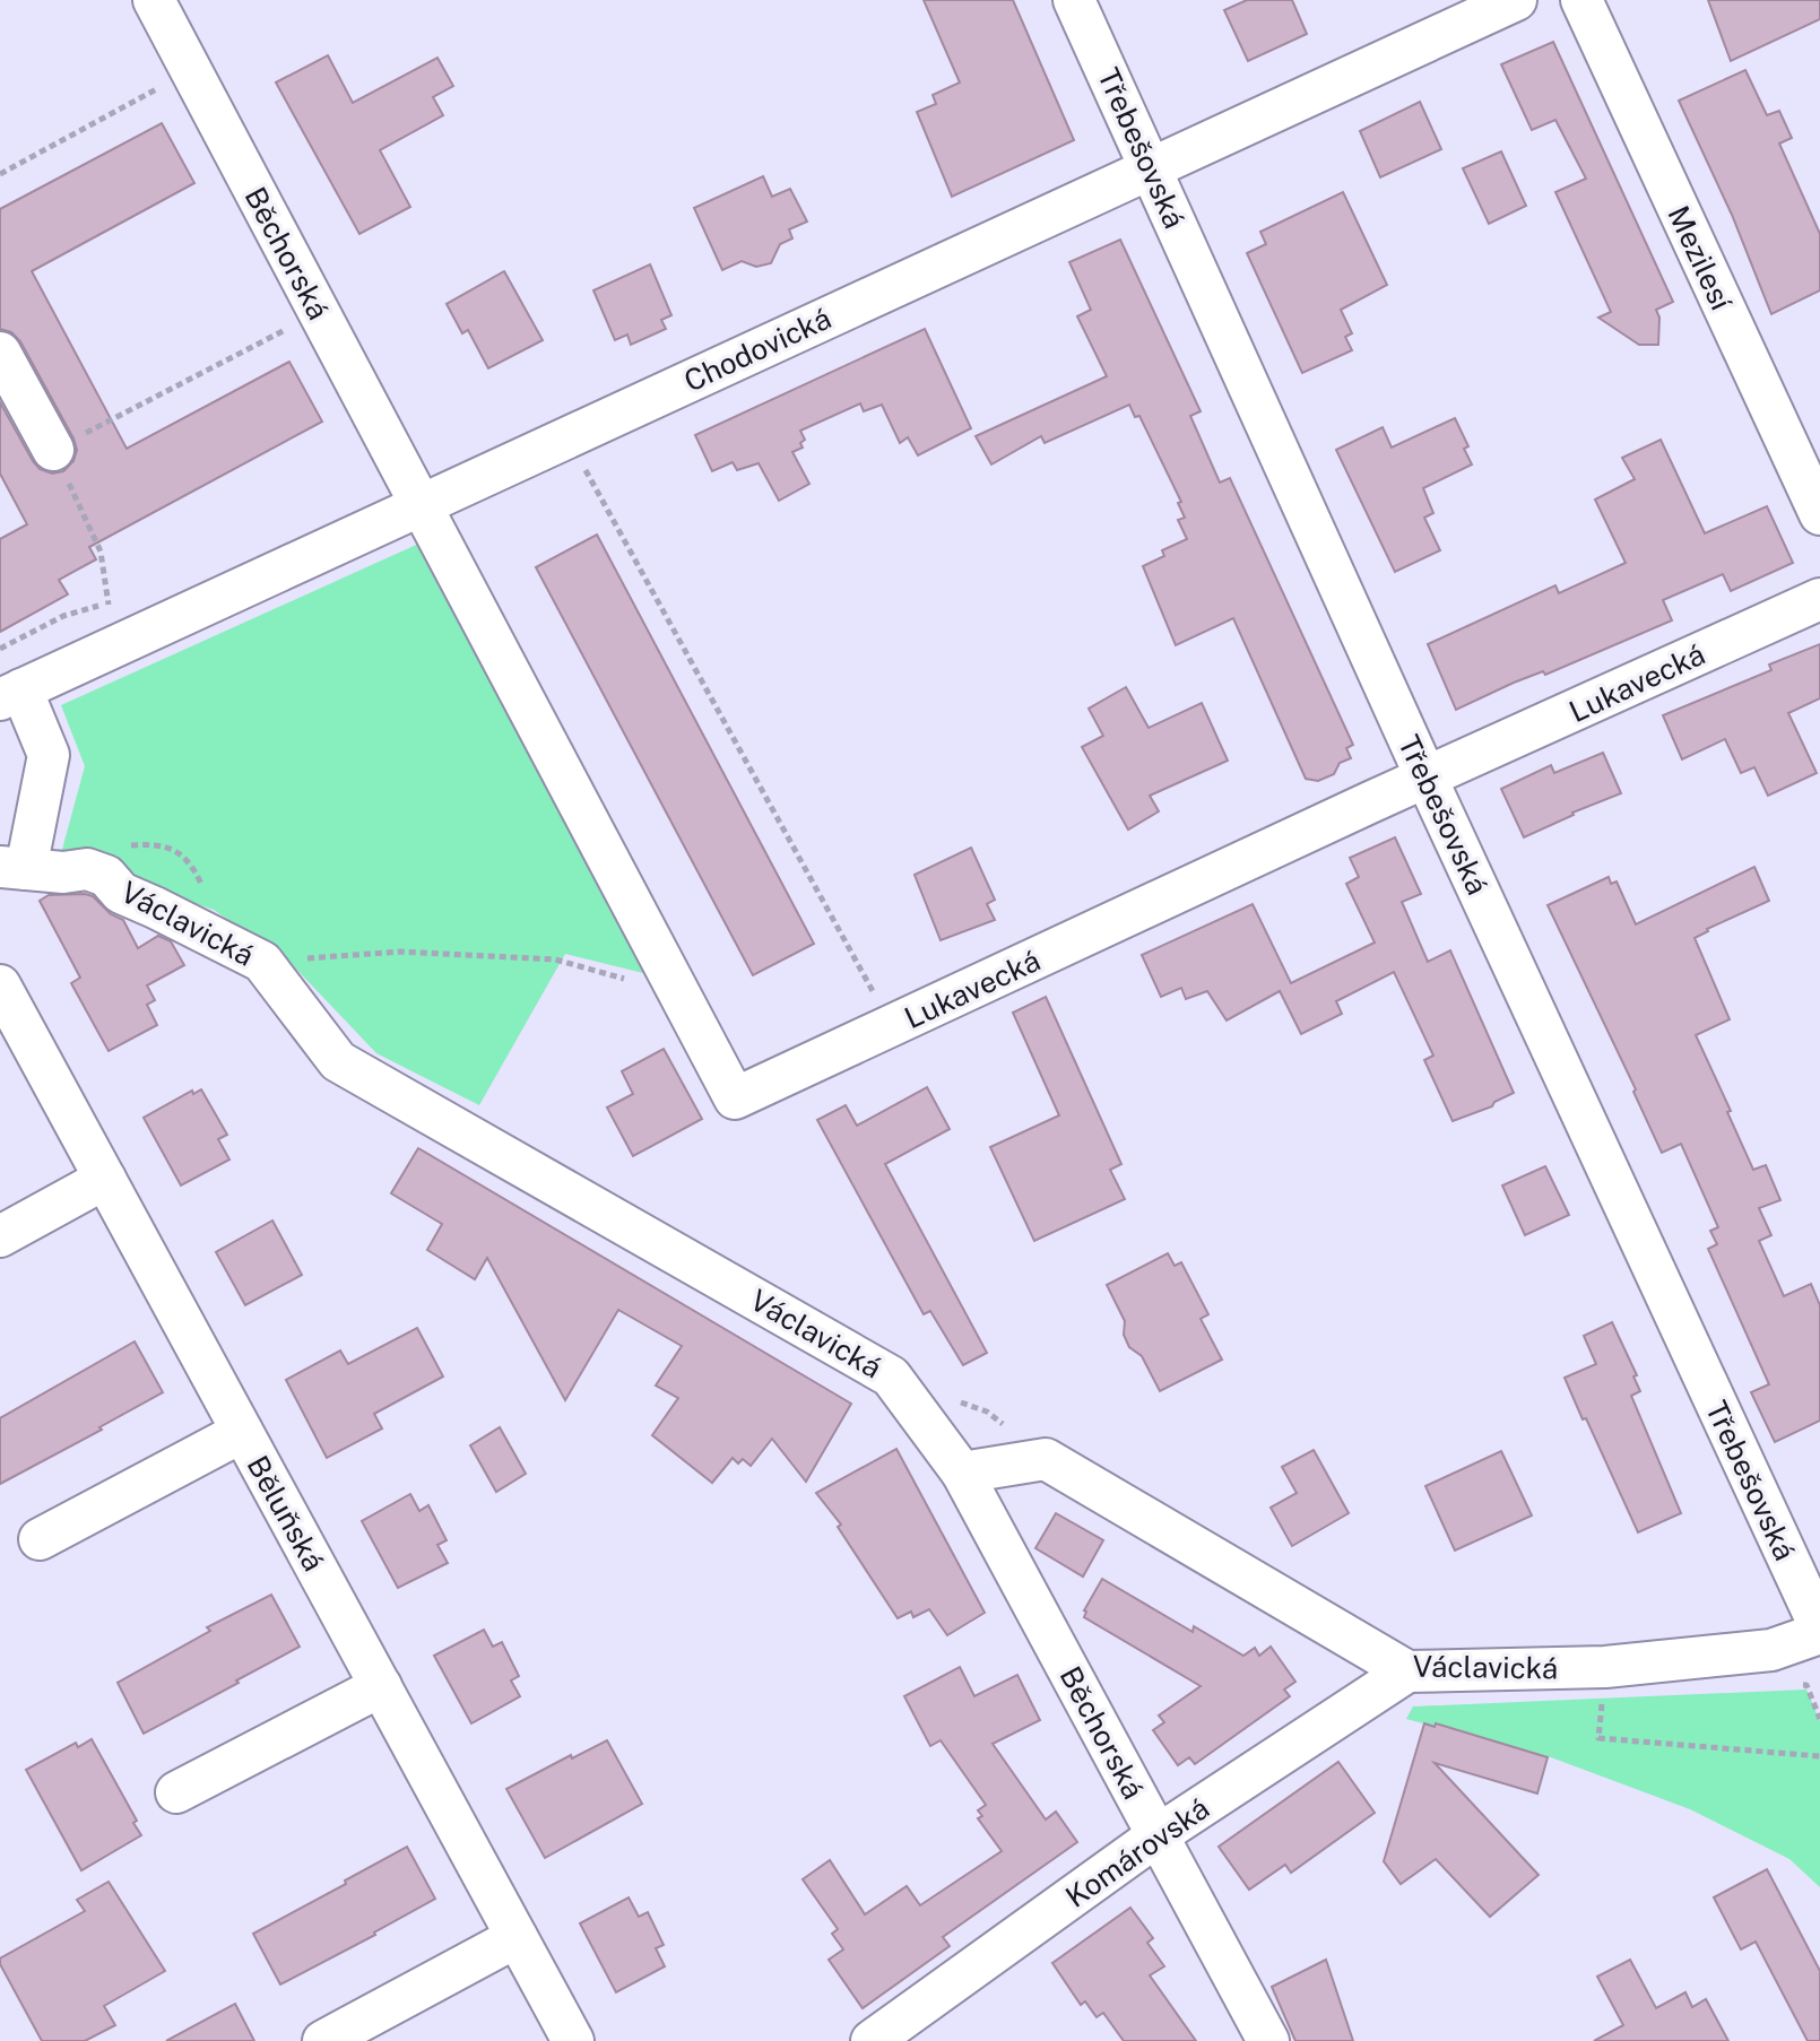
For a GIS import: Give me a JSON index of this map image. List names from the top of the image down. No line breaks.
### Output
{"streets":{"street":["Třebešovská","Běchorská","Mezilesí","Chodovická","Lukavecká","Václavická","Běluňská","Komárovská"]},"crossings":[["Třebešovská","Chodovická"],["Třebešovská","Lukavecká"],["Třebešovská","Václavická"],["Běchorská","Chodovická"],["Běchorská","Lukavecká"],["Běchorská","Václavická"],["Běchorská","Komárovská"],["Chodovická","Lukavecká"],["Václavická","Komárovská"]]}
